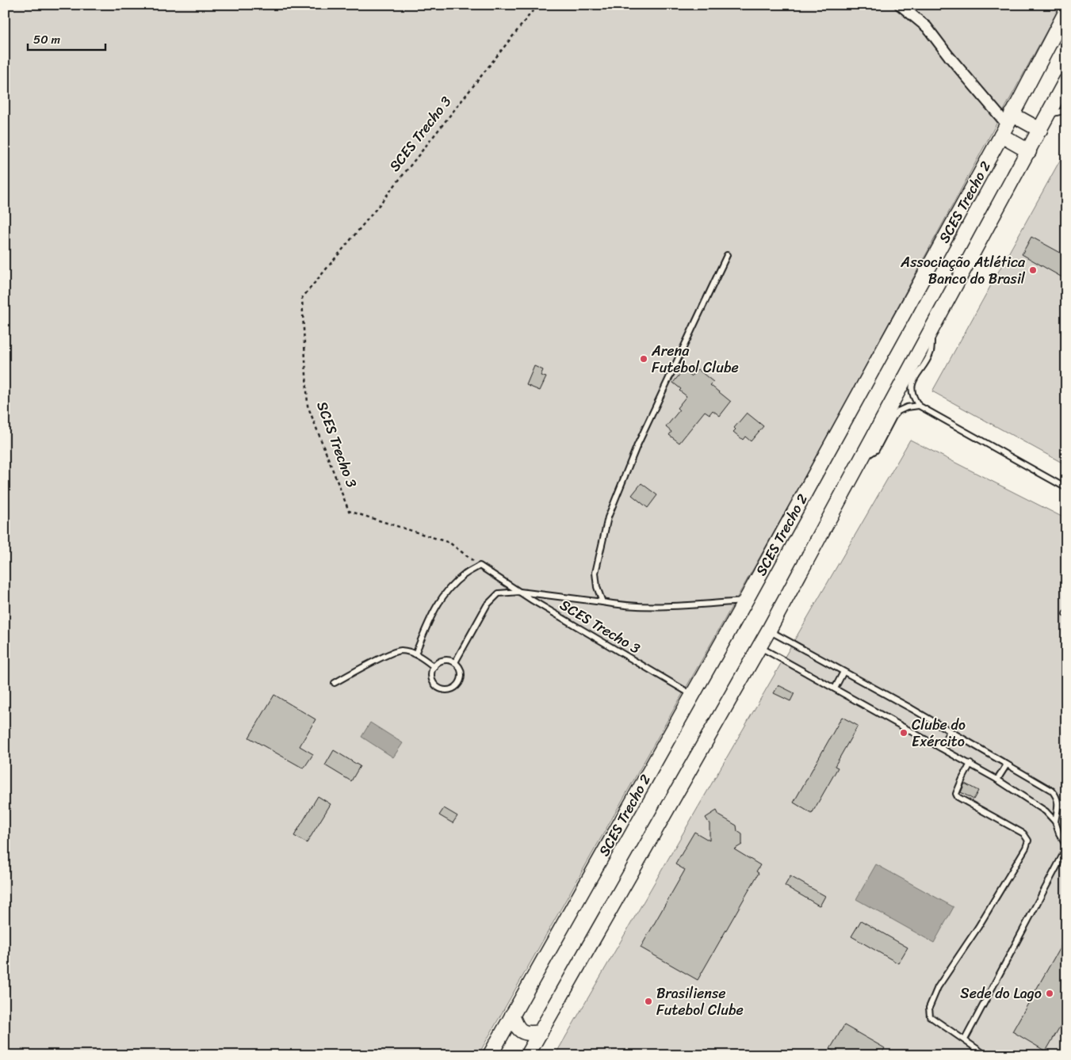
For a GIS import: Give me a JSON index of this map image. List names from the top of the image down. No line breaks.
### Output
{"streets":{"main road":["SCES Trecho 2"],"lane":["SCES Trecho 3"]},"crossings":[["SCES Trecho 3","SCES Trecho 2"]],"places":["Associação Atlética Banco do Brasil","Arena Futebol Clube","Clube do Exército","Sede do Lago","Brasiliense Futebol Clube"],"scale_bar":"50 m"}
